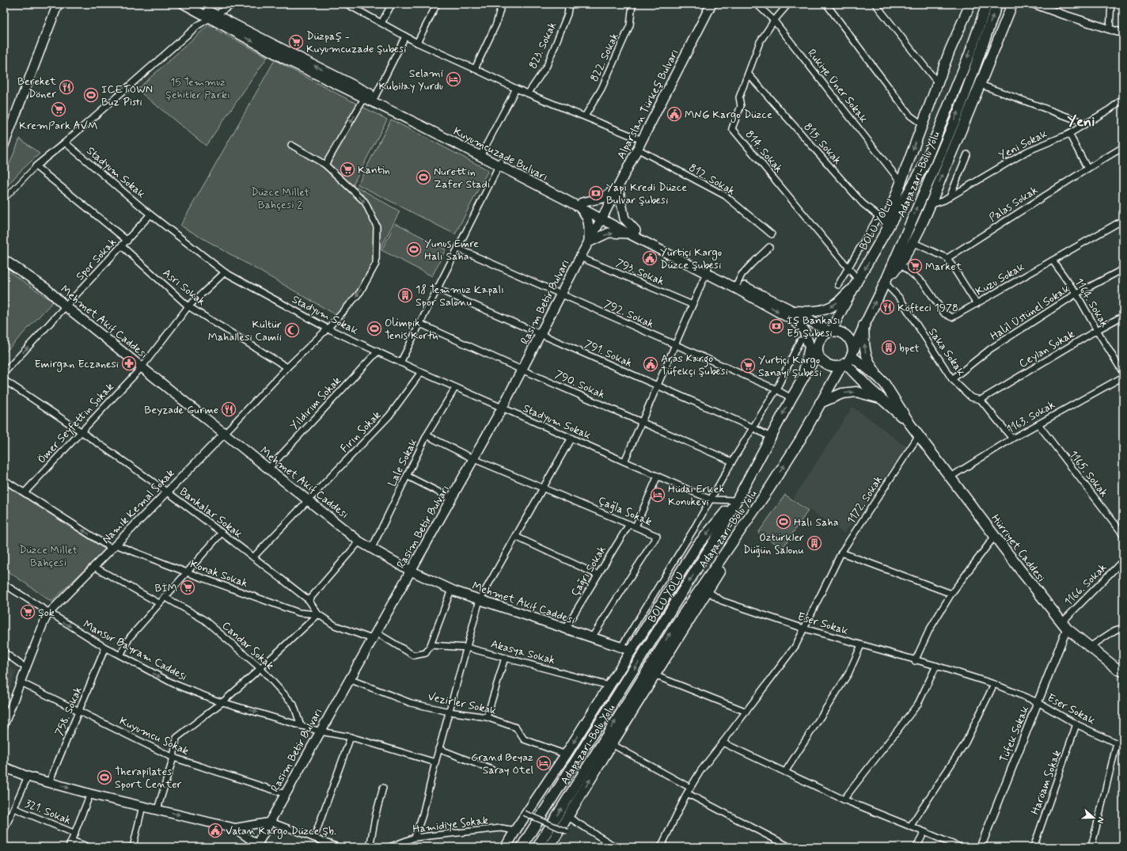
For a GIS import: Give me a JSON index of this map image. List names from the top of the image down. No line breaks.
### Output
{"streets":{"main road":["Alparslan Türkeş Bulvarı","Kuyumcuzade Bulvarı","Adapazarı-Bolu Yolu","BOLU YOLU","Rasim Betir Bulvarı","Mehmet Akif Caddesi","Hürriyet Caddesi"],"street":["823. Sokak","822. Sokak","Rukiye Üner Sokak","815. Sokak","Yeni Sokak","814. Sokak","Stadyum Sokak","812. Sokak","Palas Sokak","Spor Sokak","793. Sokak","Kuzu Sokak","Asrı Sokak","1164. Sokak","Halil Üstünel Sokak","792. Sokak","Ceylan Sokak","Saka Sokak","791. Sokak","790. Sokak","Yıldırım Sokak","1163. Sokak","Ömer Seyfettin Sokak","Fırın Sokak","Lale Sokak","1165. Sokak","1172. Sokak","Namık Kemal Sokak","Çağla Sokak","Bankalar Sokak","Çağrı Sokak","Konak Sokak","1166. Sokak","Eser Sokak","Candar Sokak","Mansur Bayram Caddesi","Akasya Sokak","Vezirler Sokak","758. Sokak","Tüfek Sokak","Kuyumcu Sokak","Haröam Sokak","321. Sokak","Hamidiye Sokak"]},"crossings":[["Rukiye Üner Sokak","814. Sokak"],["Alparslan Türkeş Bulvarı","Kuyumcuzade Bulvarı"],["Alparslan Türkeş Bulvarı","812. Sokak"],["Alparslan Türkeş Bulvarı","Rasim Betir Bulvarı"],["815. Sokak","814. Sokak"],["814. Sokak","BOLU YOLU"],["Kuyumcuzade Bulvarı","Rasim Betir Bulvarı"],["Stadyum Sokak","Spor Sokak"],["Stadyum Sokak","Rasim Betir Bulvarı"],["Stadyum Sokak","Yıldırım Sokak"],["Stadyum Sokak","Ömer Seyfettin Sokak"],["Stadyum Sokak","Fırın Sokak"],["Stadyum Sokak","Lale Sokak"],["Stadyum Sokak","Namık Kemal Sokak"],["Adapazarı-Bolu Yolu","BOLU YOLU"],["Adapazarı-Bolu Yolu","Saka Sokak"],["Adapazarı-Bolu Yolu","Hürriyet Caddesi"],["BOLU YOLU","792. Sokak"],["BOLU YOLU","791. Sokak"],["BOLU YOLU","Hürriyet Caddesi"],["Spor Sokak","Asrı Sokak"],["Spor Sokak","Mehmet Akif Caddesi"],["793. Sokak","Rasim Betir Bulvarı"],["Kuzu Sokak","1164. Sokak"],["Asrı Sokak","Ömer Seyfettin Sokak"],["Asrı Sokak","Namık Kemal Sokak"],["Rasim Betir Bulvarı","792. Sokak"],["Rasim Betir Bulvarı","Mehmet Akif Caddesi"],["Rasim Betir Bulvarı","791. Sokak"],["Rasim Betir Bulvarı","790. Sokak"],["Rasim Betir Bulvarı","Çağla Sokak"],["Rasim Betir Bulvarı","Bankalar Sokak"],["Rasim Betir Bulvarı","Mansur Bayram Caddesi"],["Rasim Betir Bulvarı","Vezirler Sokak"],["Rasim Betir Bulvarı","Kuyumcu Sokak"],["1164. Sokak","Halil Üstünel Sokak"],["1164. Sokak","Ceylan Sokak"],["Halil Üstünel Sokak","Saka Sokak"],["Mehmet Akif Caddesi","Yıldırım Sokak"],["Mehmet Akif Caddesi","Ömer Seyfettin Sokak"],["Mehmet Akif Caddesi","Fırın Sokak"],["Mehmet Akif Caddesi","Lale Sokak"],["Mehmet Akif Caddesi","Namık Kemal Sokak"],["Mehmet Akif Caddesi","Çağla Sokak"],["Mehmet Akif Caddesi","Çağrı Sokak"],["Ceylan Sokak","Saka Sokak"],["Saka Sokak","1163. Sokak"],["1163. Sokak","1165. Sokak"],["1163. Sokak","Hürriyet Caddesi"],["Ömer Seyfettin Sokak","Bankalar Sokak"],["Ömer Seyfettin Sokak","Konak Sokak"],["Fırın Sokak","Bankalar Sokak"],["Lale Sokak","Çağla Sokak"],["1172. Sokak","Hürriyet Caddesi"],["1172. Sokak","Eser Sokak"],["Namık Kemal Sokak","Bankalar Sokak"],["Namık Kemal Sokak","Konak Sokak"],["Namık Kemal Sokak","Mansur Bayram Caddesi"],["Namık Kemal Sokak","Kuyumcu Sokak"],["Çağla Sokak","Çağrı Sokak"],["Bankalar Sokak","Konak Sokak"],["Bankalar Sokak","Akasya Sokak"],["Hürriyet Caddesi","1166. Sokak"],["Hürriyet Caddesi","Tüfek Sokak"],["1166. Sokak","Tüfek Sokak"],["Eser Sokak","Tüfek Sokak"],["Eser Sokak","Haröam Sokak"],["Candar Sokak","Mansur Bayram Caddesi"],["Mansur Bayram Caddesi","758. Sokak"],["758. Sokak","Kuyumcu Sokak"]],"one_way":["Spor Sokak","Mansur Bayram Caddesi"],"districts":["Yeni"],"parks":["15 Temmuz Şehitler Parkı","Düzce Millet Bahçesi 2","Düzce Millet Bahçesi"],"places":{"supermarket":["Düzpaş - Kuyumcuzade Şubesi","KremPark AVM","Kantin","Market","Yurtiçi Kargo Sanayi Şubesi","BİM","Şok"],"hotel":["Selami Kubilay Yurdu","Hüdai Erkek Konukevi","Grand Beyaz Saray Otel"],"restaurant":["Bereket Döner","Köfteci 1978","Beyzade Gurme"],"sports":["ICETOWN Buz Pisti","Nurettin Zafer Stadı","Yunus Emre Halı Saha","Olimpik Tenis Kortu","Halı Saha","Therapilates Sport Center"],"public building":["MNG Kargo Düzce","Yurtiçi Kargo Düzce Şubesi","Aras Kargo Tüfekçi Şubesi","Vatan Kargo Düzce Şb."],"bank":["Yapı Kredi Düzce Bulvar Şubesi","İş Bankası E5 Şubesi"],"building":["18 Temmuz Kapalı Spor Salonu","bpet","Öztürkler Düğün Salonu"],"mosque":["Kültür Mahallesi Camii"],"pharmacy":["Emirgan Eczanesi"]},"north":"right"}
